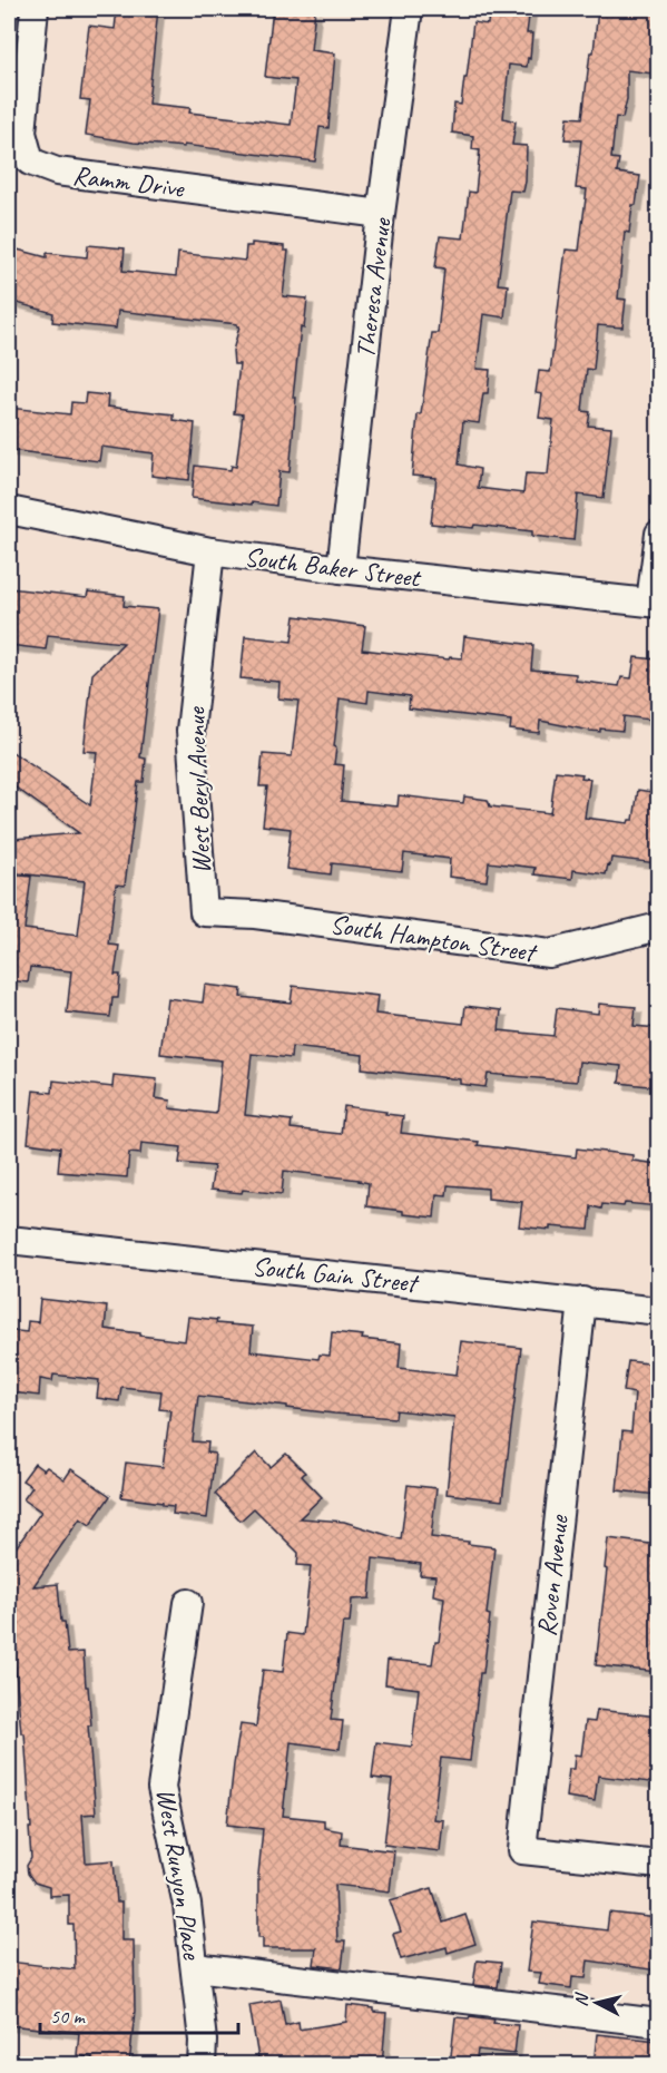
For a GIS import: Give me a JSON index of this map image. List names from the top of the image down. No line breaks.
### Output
{"streets":{"street":["Ramm Drive","Theresa Avenue","South Baker Street","West Beryl Avenue","South Hampton Street","South Gain Street","Roven Avenue","West Runyon Place"]},"crossings":[["Ramm Drive","Theresa Avenue"],["Theresa Avenue","South Baker Street"],["South Baker Street","West Beryl Avenue"],["West Beryl Avenue","South Hampton Street"],["South Gain Street","Roven Avenue"]],"scale_bar":"50 m","north":"left"}
